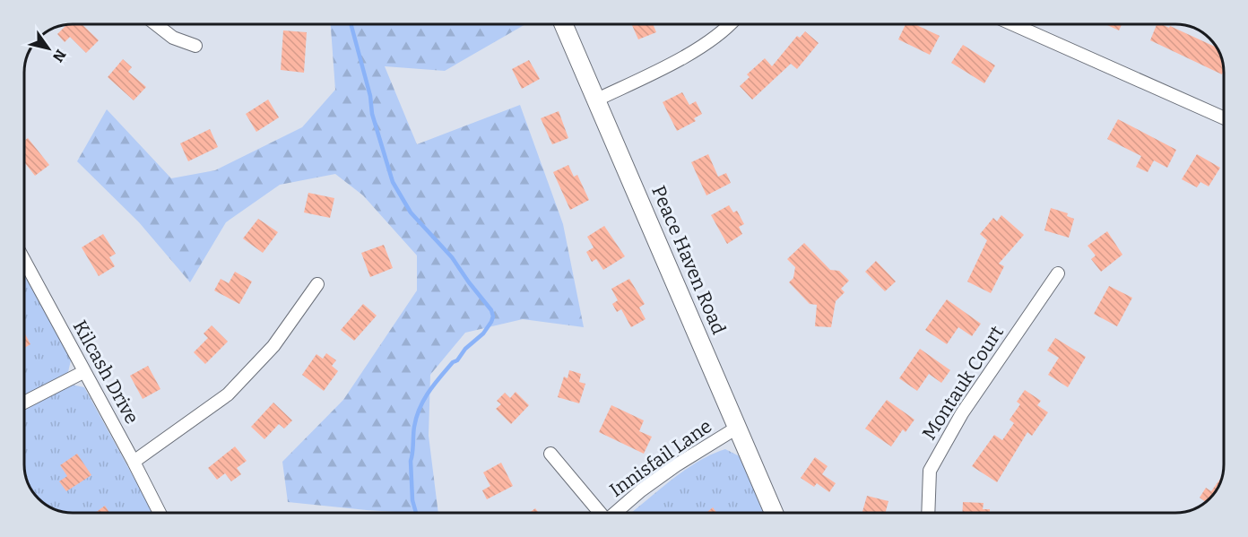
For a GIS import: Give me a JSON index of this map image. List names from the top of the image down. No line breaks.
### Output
{"streets":{"main road":["Peace Haven Road"],"street":["Kilcash Drive","Montauk Court","Innisfail Lane"]},"crossings":[["Peace Haven Road","Innisfail Lane"]],"north":"bottom right"}
